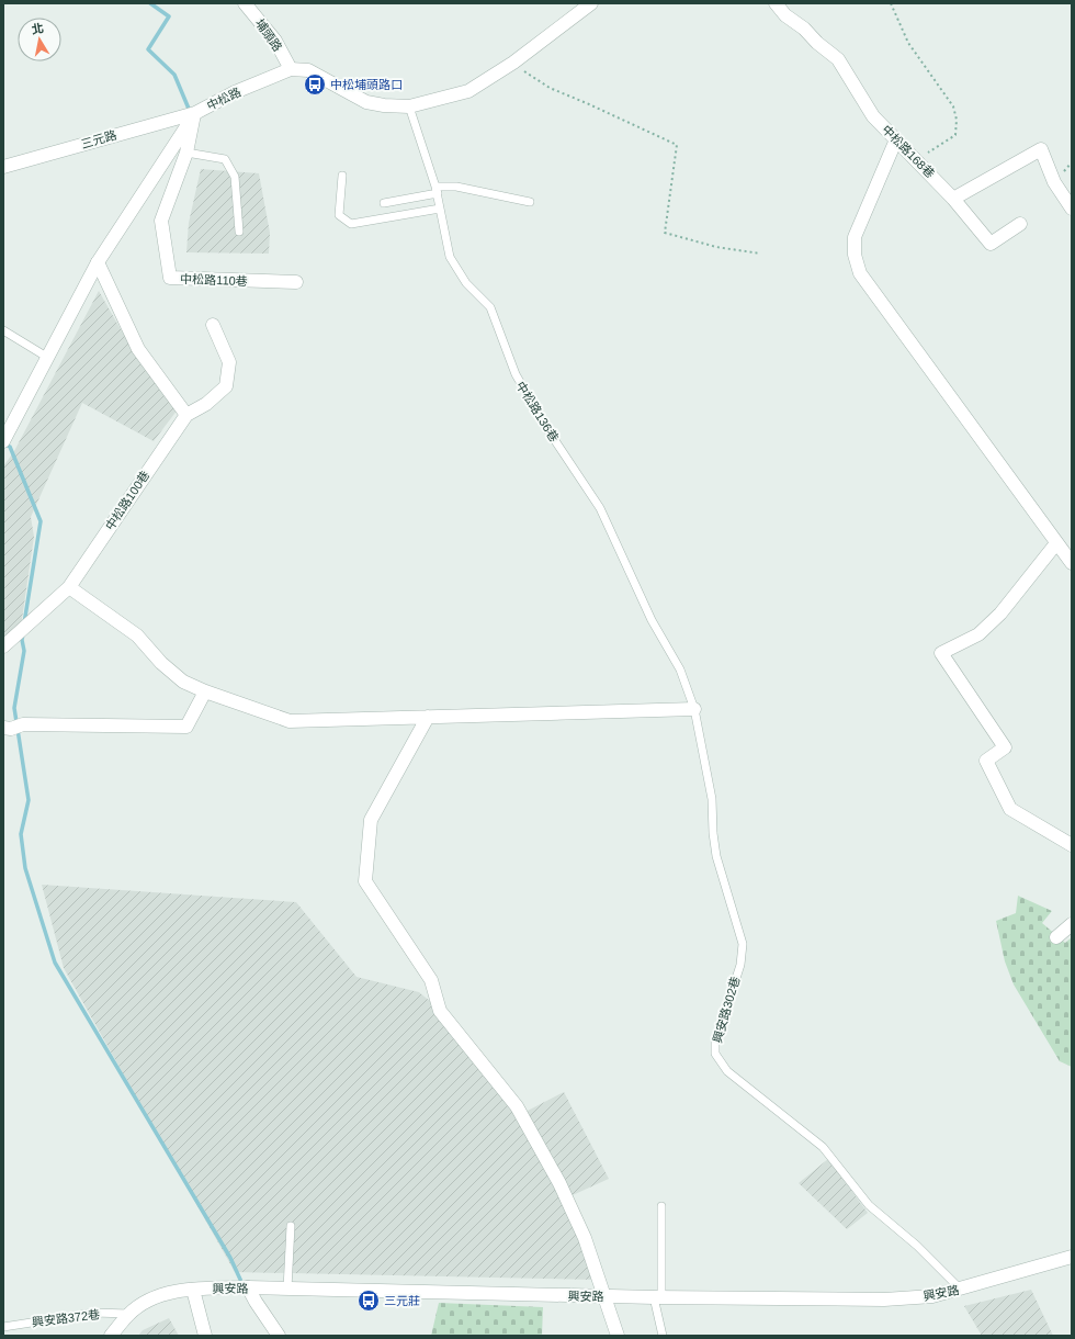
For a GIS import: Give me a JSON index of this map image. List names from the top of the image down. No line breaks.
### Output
{"streets":{"street":["埔頭路","中松路","三元路","中松路168巷","中松路110巷","中松路100巷","興安路"],"lane":["中松路136巷","興安路302巷","興安路372巷"]},"crossings":[["埔頭路","中松路"],["中松路","三元路"],["中松路","中松路110巷"],["中松路","中松路136巷"],["三元路","中松路110巷"],["中松路136巷","興安路302巷"],["興安路302巷","興安路"],["興安路","興安路372巷"]],"places":{"bus stop":["中松埔頭路口","三元莊"]},"north":"top"}
